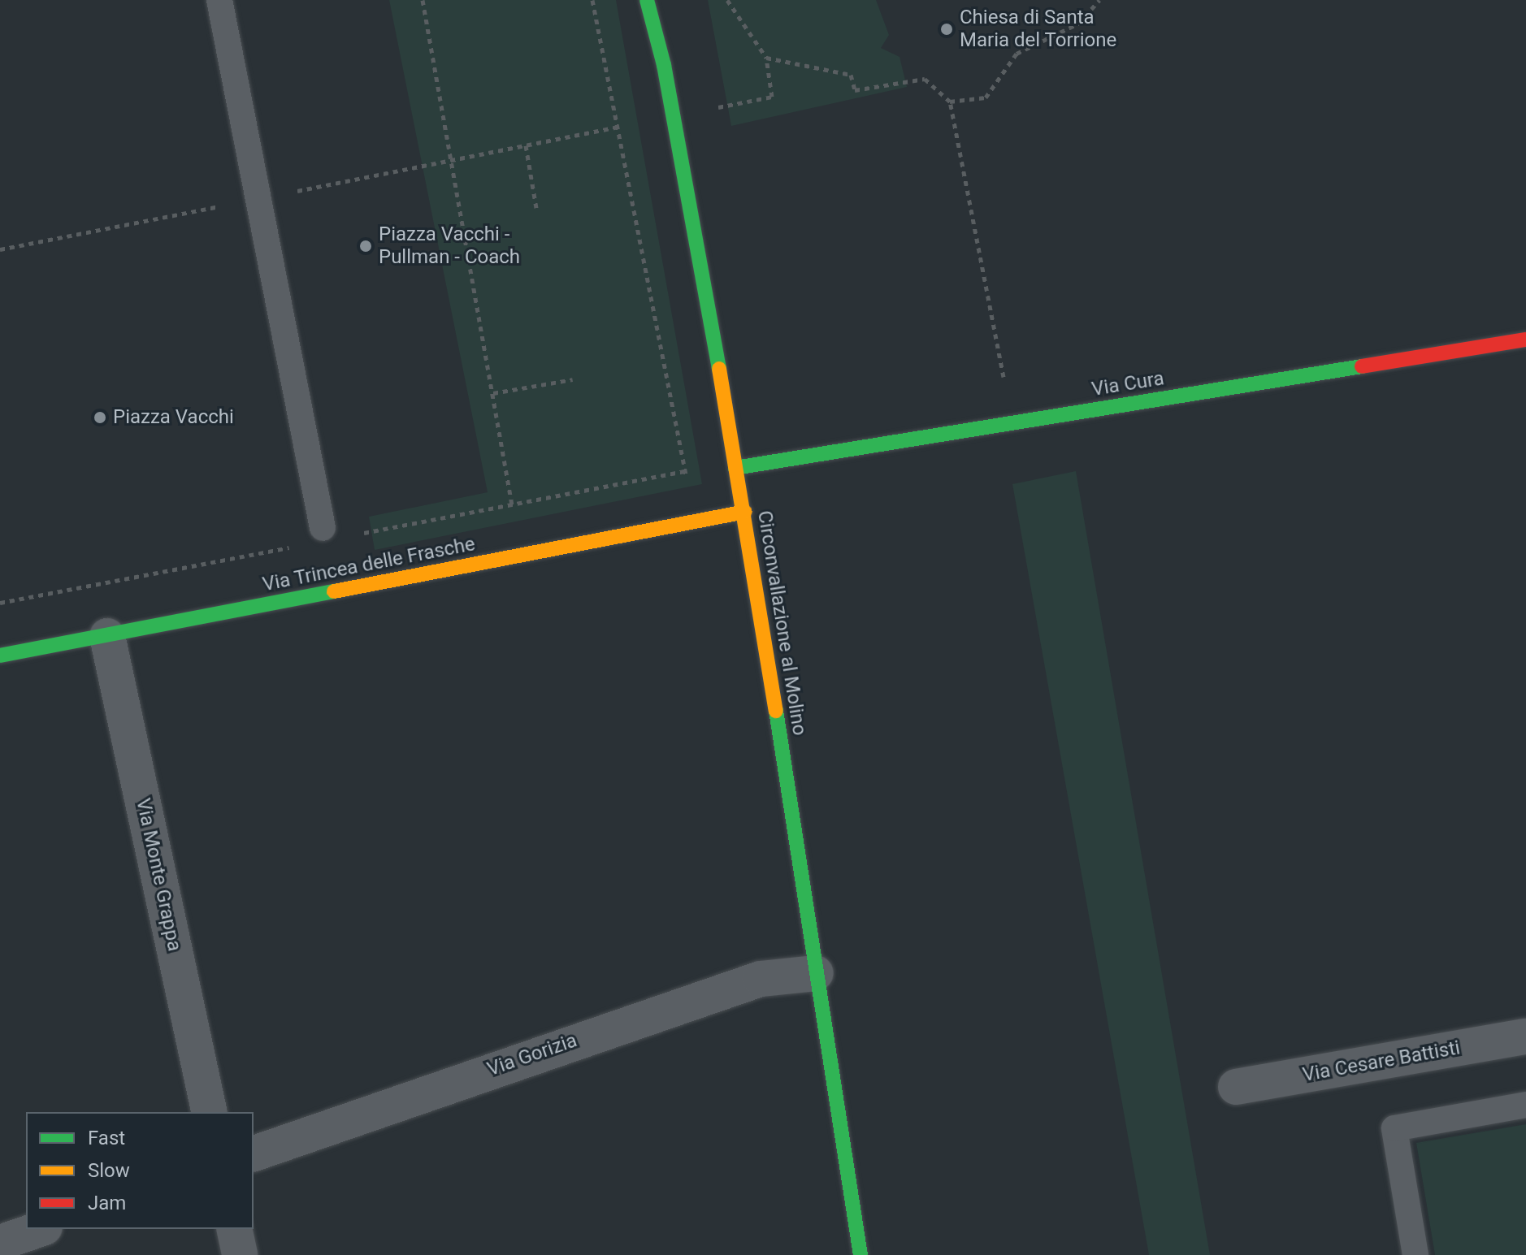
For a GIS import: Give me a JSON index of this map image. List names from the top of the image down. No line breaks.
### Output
{"streets":{"street":["Via Cura","Via Trincea delle Frasche","Circonvallazione al Molino","Via Monte Grappa","Via Gorizia","Via Cesare Battisti"]},"crossings":[["Via Cura","Circonvallazione al Molino"],["Via Trincea delle Frasche","Circonvallazione al Molino"],["Via Trincea delle Frasche","Via Monte Grappa"],["Circonvallazione al Molino","Via Gorizia"]],"places":["Chiesa di Santa Maria del Torrione","Piazza Vacchi - Pullman - Coach","Piazza Vacchi"],"legend":["Fast","Slow","Jam"]}
